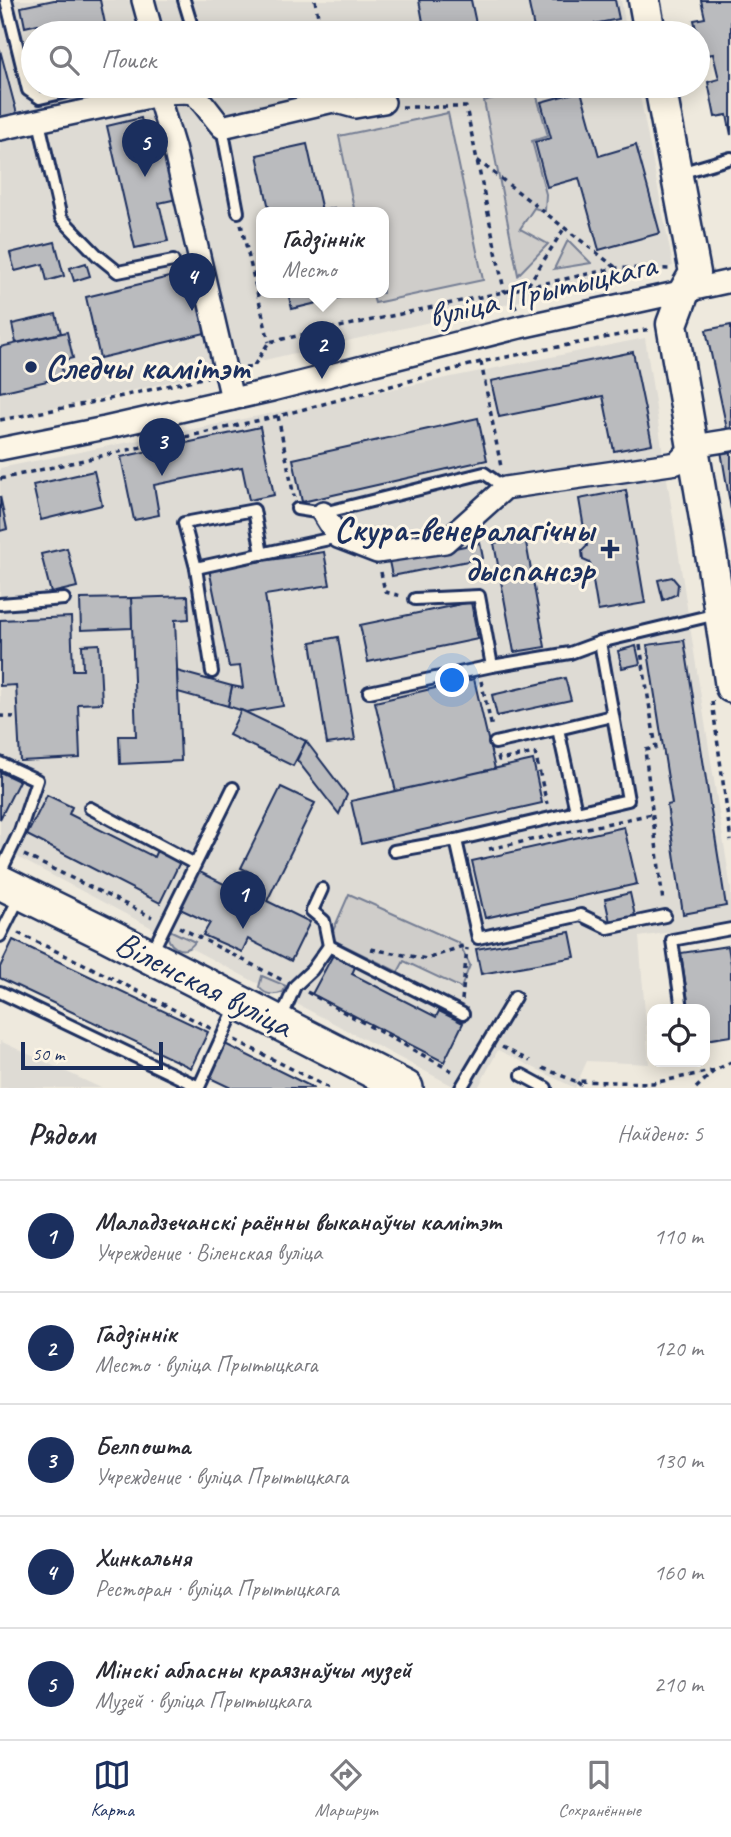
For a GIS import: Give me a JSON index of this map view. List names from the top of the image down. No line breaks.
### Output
{"streets":{"main road":["Віленская вуліца"],"street":["вуліца Прытыцкага"]},"places":{"other":["Следчы камітэт"],"health":["Скура-венералагічны дыспансэр"]},"scale_bar":"50 m","page":{"search":"Поиск","pins":["5","4","2","3","1"],"popup":["Гадзіннік","Место"],"scale":"50 m","heading":["Рядом","Найдено: 5"],"list":[{"mark":"1","name":"Маладзечанскі раённы выканаўчы камітэт","note":"Учреждение · Віленская вуліца","value":"110 m"},{"mark":"2","name":"Гадзіннік","note":"Место · вуліца Прытыцкага","value":"120 m"},{"mark":"3","name":"Белпошта","note":"Учреждение · вуліца Прытыцкага","value":"130 m"},{"mark":"4","name":"Хинкальня","note":"Ресторан · вуліца Прытыцкага","value":"160 m"},{"mark":"5","name":"Мінскі абласны краязнаўчы музей","note":"Музей · вуліца Прытыцкага","value":"210 m"}],"nav":["Карта","Маршрут","Сохранённые"]}}
